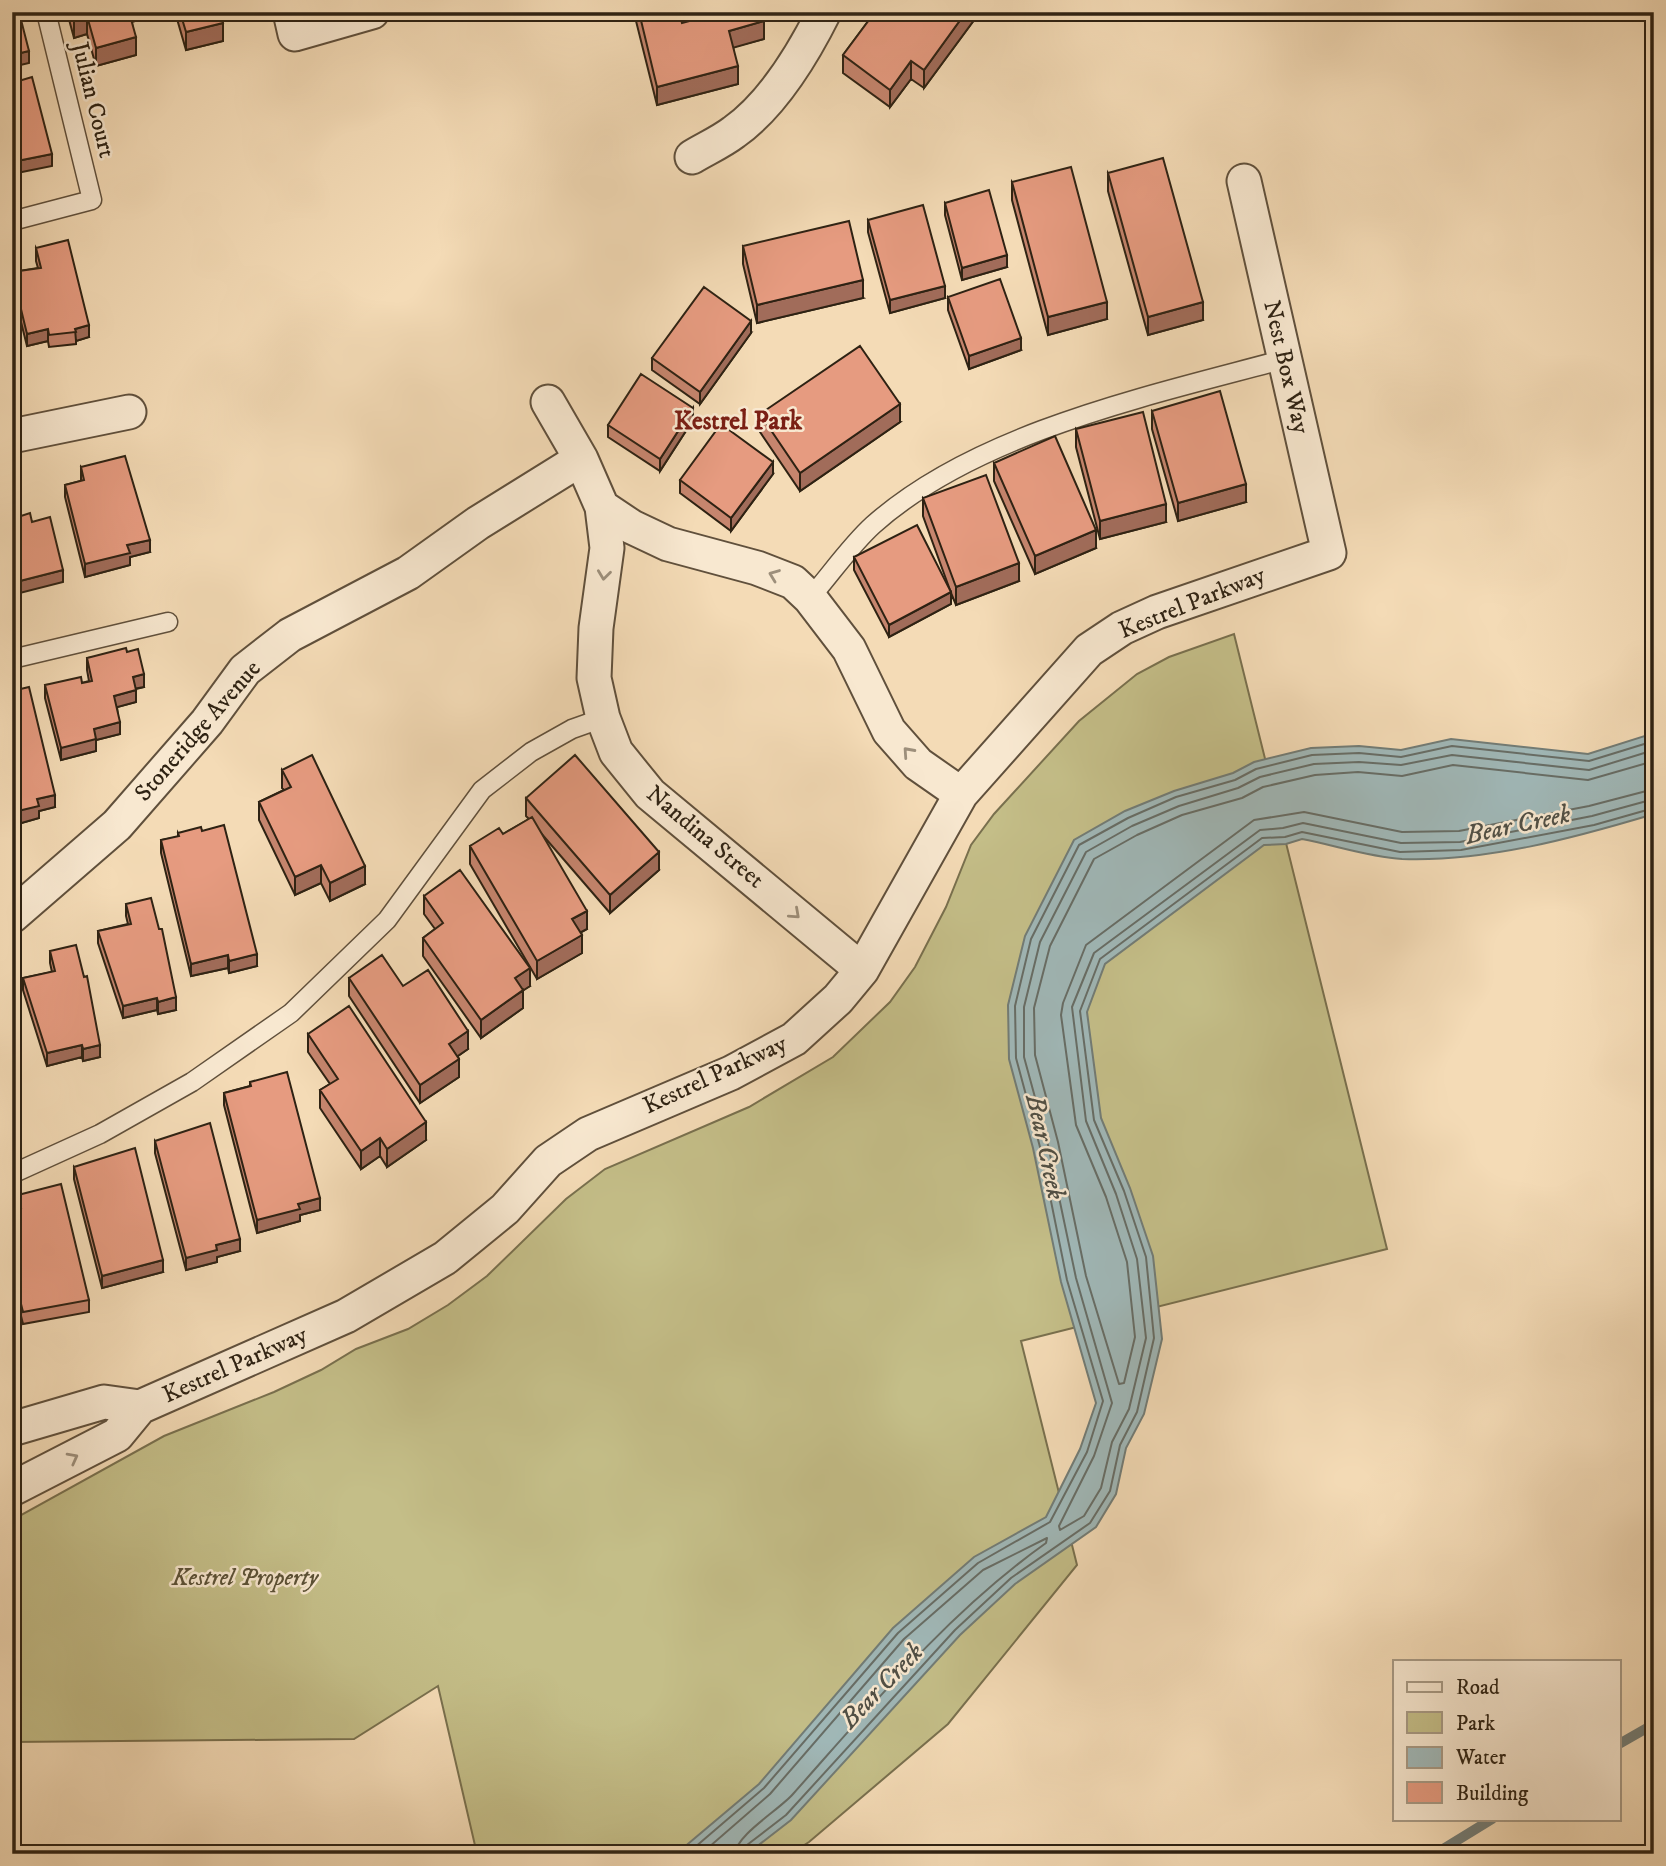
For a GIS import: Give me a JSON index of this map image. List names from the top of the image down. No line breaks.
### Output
{"streets":{"street":["Nest Box Way","Kestrel Parkway","Stoneridge Avenue","Nandina Street"],"lane":["Julian Court"]},"crossings":[["Nest Box Way","Kestrel Parkway"],["Kestrel Parkway","Nandina Street"],["Stoneridge Avenue","Nandina Street"]],"districts":["Kestrel Park"],"water":["Bear Creek"],"parks":["Kestrel Property"],"legend":["Road","Park","Water","Building"]}
